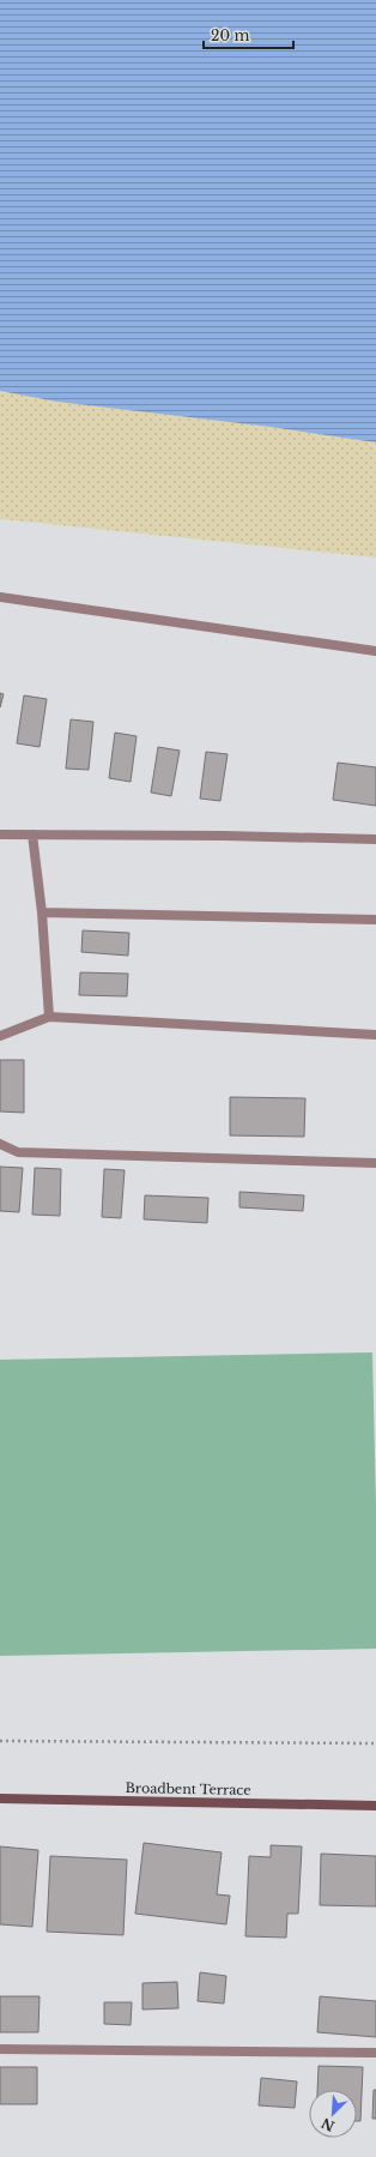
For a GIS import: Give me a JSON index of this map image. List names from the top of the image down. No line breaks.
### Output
{"streets":{"main road":["Broadbent Terrace"]},"scale_bar":"20 m","north":"bottom left"}
